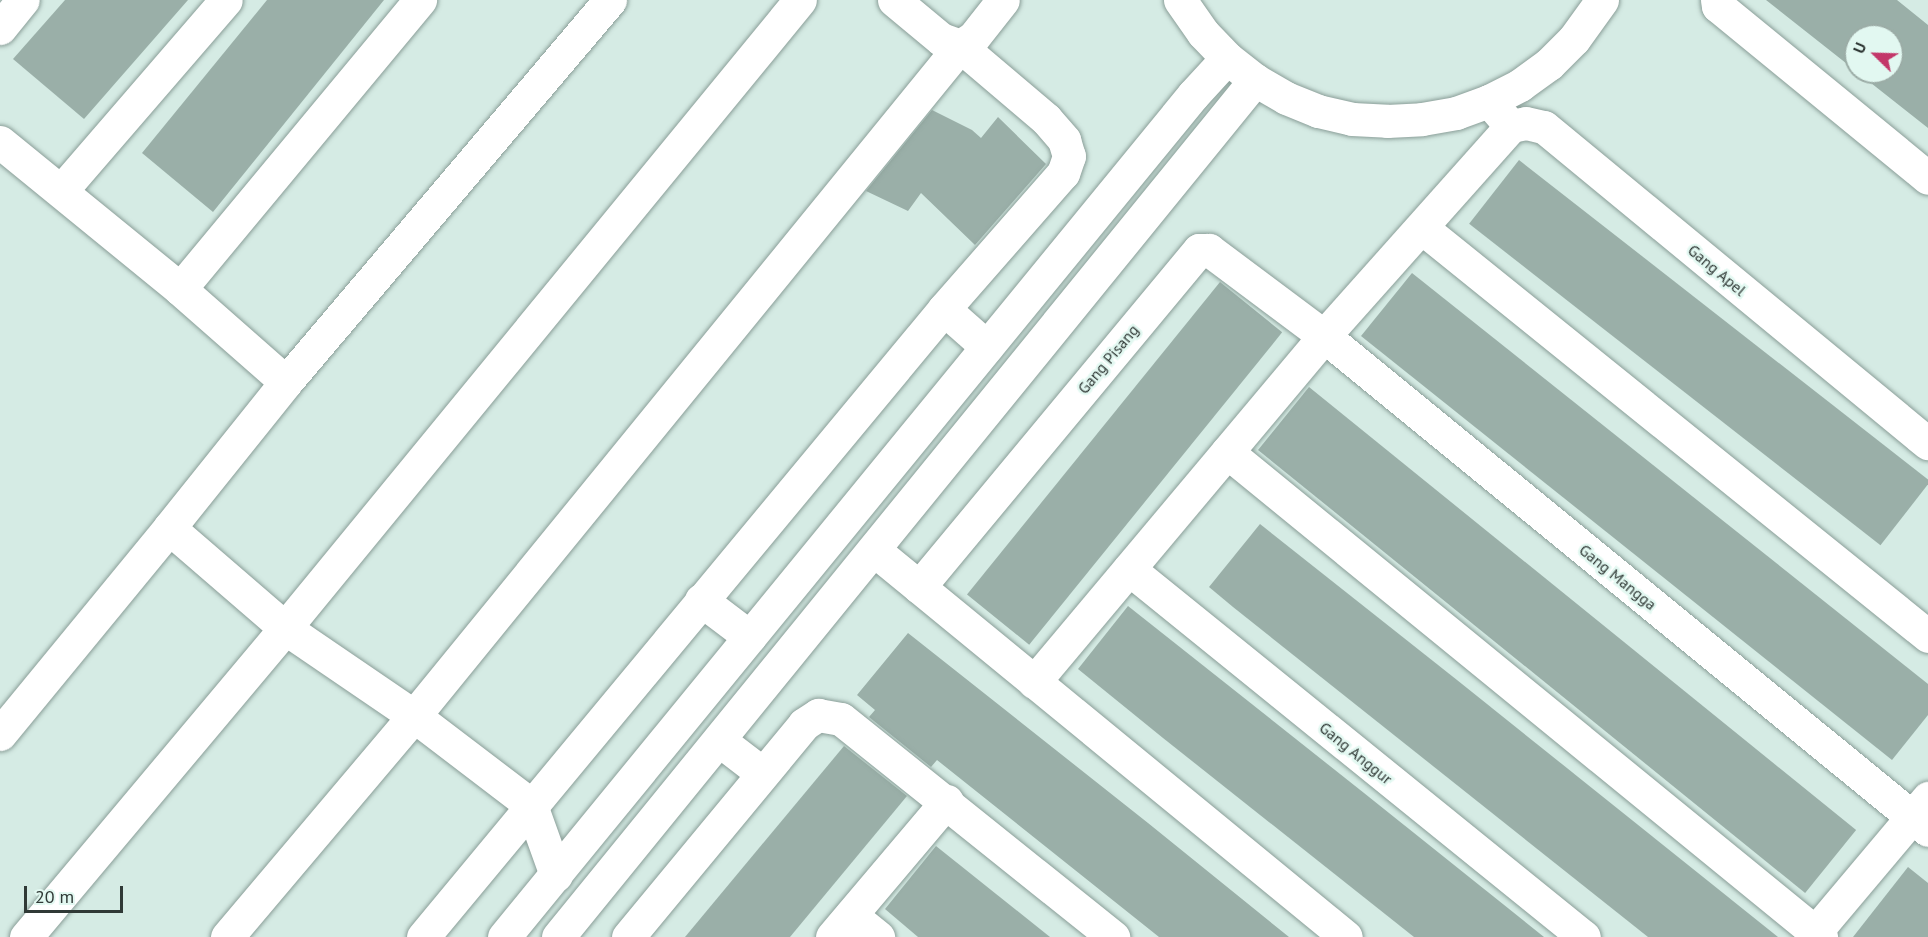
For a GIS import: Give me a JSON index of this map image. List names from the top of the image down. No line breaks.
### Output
{"streets":{"street":["Gang Apel","Gang Pisang","Gang Mangga","Gang Anggur"]},"crossings":[["Gang Pisang","Gang Mangga"]],"scale_bar":"20 m","north":"top left"}
